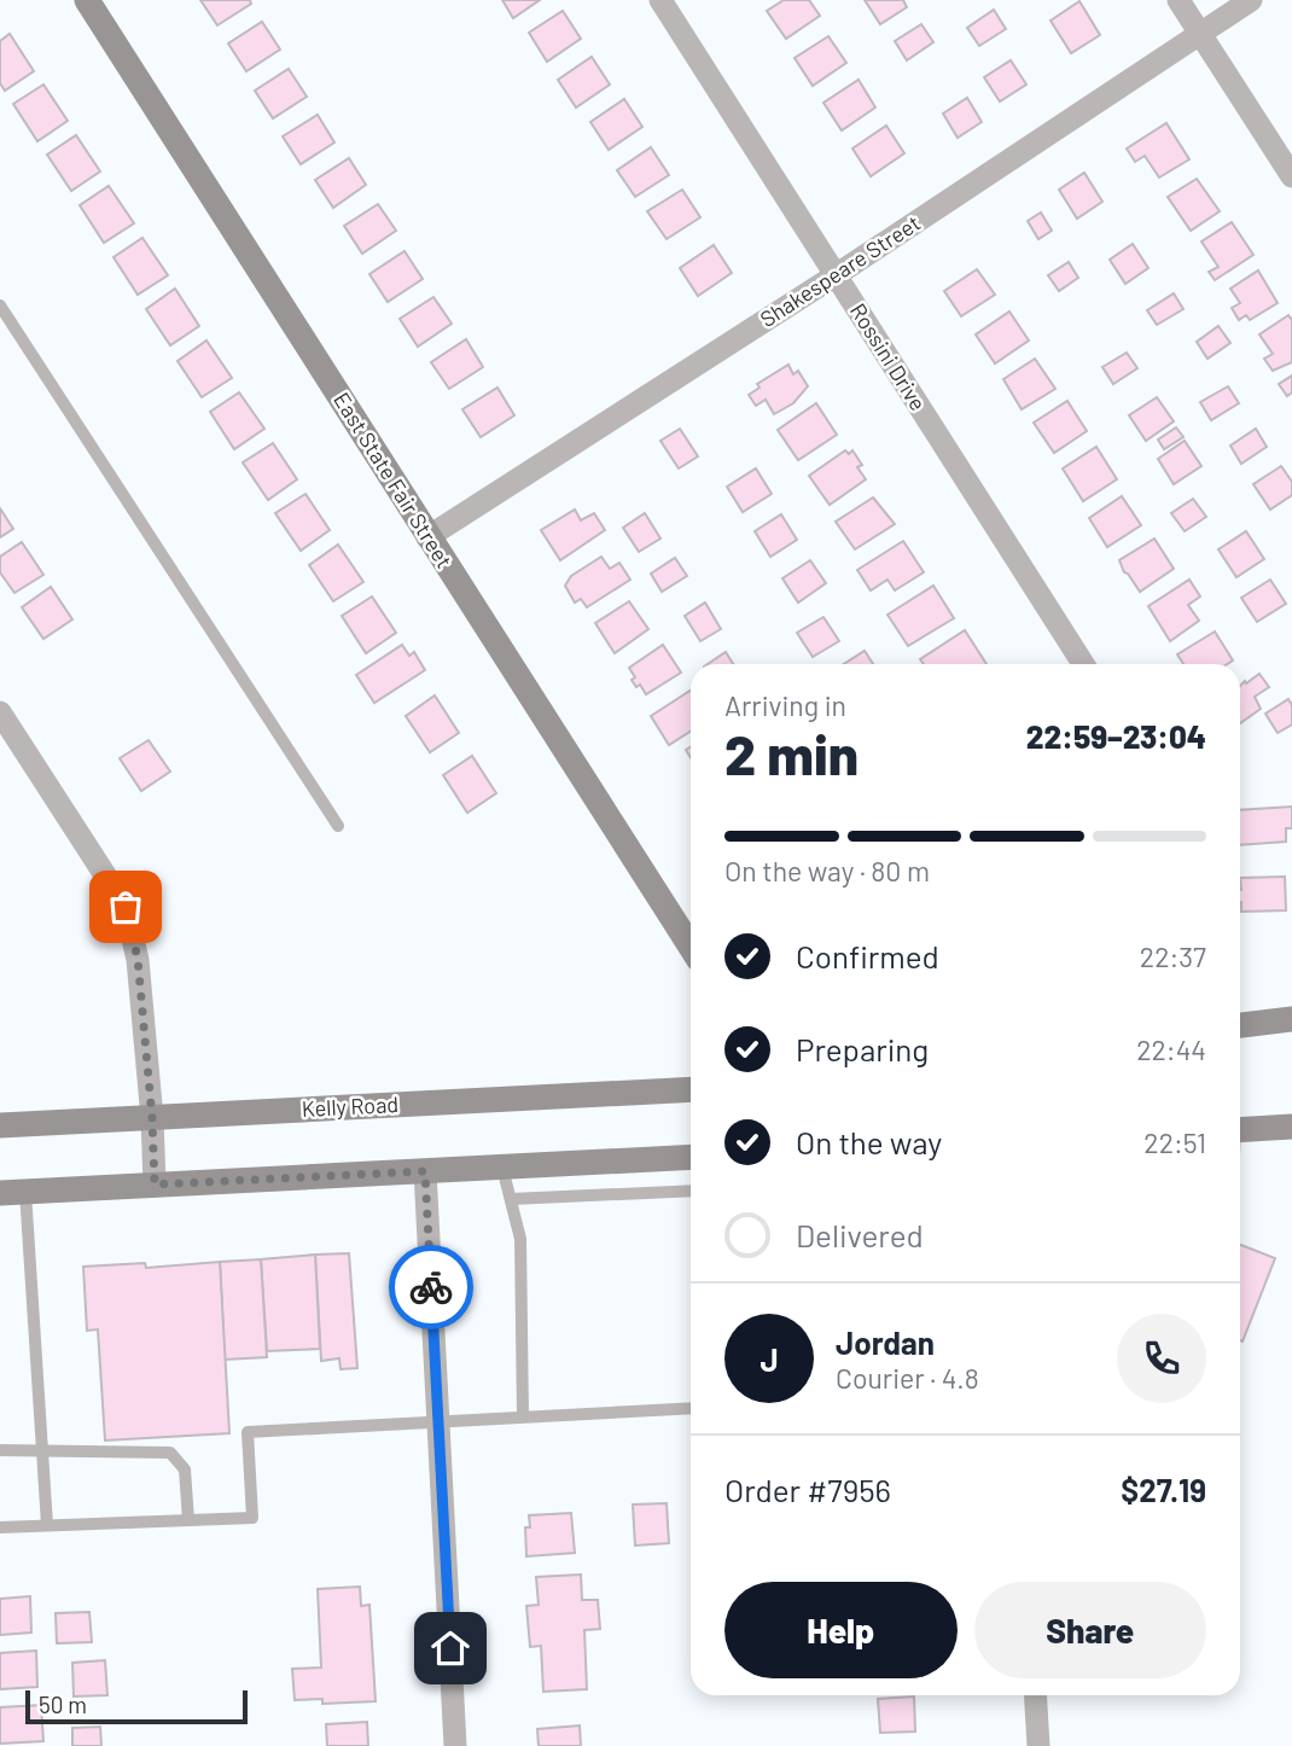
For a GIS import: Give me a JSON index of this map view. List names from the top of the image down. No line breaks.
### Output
{"streets":{"street":["Shakespeare Street","Rossini Drive","East State Fair Street","Kelly Road"]},"crossings":[["Shakespeare Street","Rossini Drive"],["Shakespeare Street","East State Fair Street"]],"scale_bar":"50 m","page":{"heading":["2 min","Arriving in","22:59–23:04"],"panel":["Jordan","Courier · 4.8","Order #7956","$27.19"],"bar":"On the way · 80 m","list":[["Confirmed","22:37"],["Preparing","22:44"],["On the way","22:51"],"Delivered"],"round":"J","buttons":["Help","Share"],"scale":"50 m"}}
